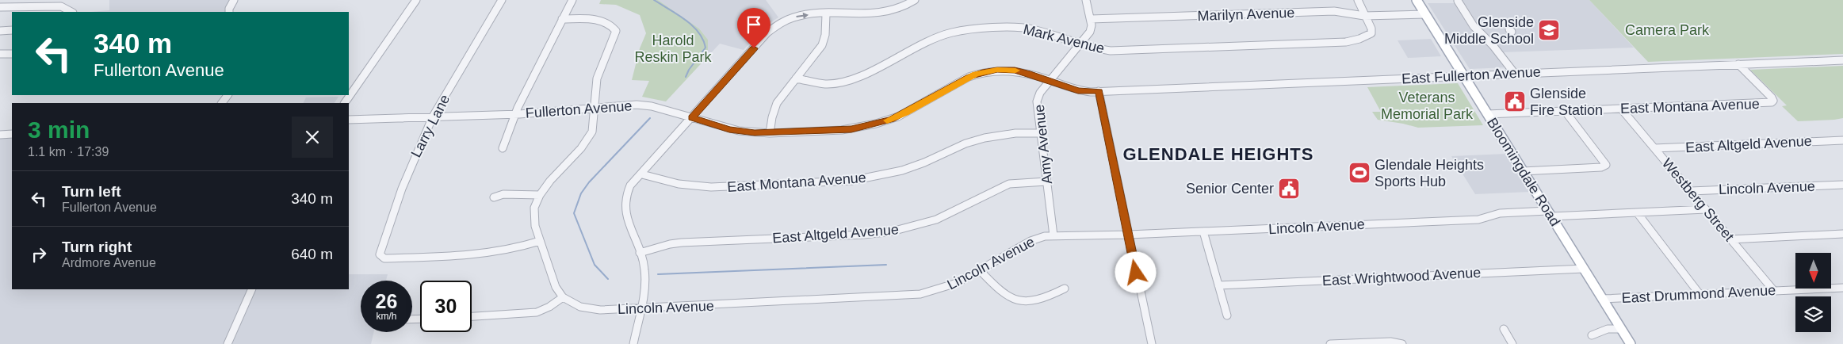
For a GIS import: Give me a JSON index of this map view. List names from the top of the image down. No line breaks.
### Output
{"streets":{"main road":["Bloomingdale Road"],"street":["Marilyn Avenue","Mark Avenue","East Fullerton Avenue","East Montana Avenue","Fullerton Avenue","Larry Lane","Amy Avenue","East Altgeld Avenue","Lincoln Avenue","Westberg Street","East Wrightwood Avenue","East Drummond Avenue"]},"crossings":[["Marilyn Avenue","Mark Avenue"],["Marilyn Avenue","Amy Avenue"],["Marilyn Avenue","Bloomingdale Road"],["Mark Avenue","Amy Avenue"],["East Fullerton Avenue","East Montana Avenue"],["East Fullerton Avenue","Fullerton Avenue"],["East Fullerton Avenue","Bloomingdale Road"],["East Montana Avenue","Amy Avenue"],["East Montana Avenue","Bloomingdale Road"],["East Montana Avenue","Westberg Street"],["Fullerton Avenue","Larry Lane"],["Fullerton Avenue","Amy Avenue"],["Amy Avenue","East Altgeld Avenue"],["Amy Avenue","Lincoln Avenue"],["East Altgeld Avenue","Westberg Street"],["Bloomingdale Road","Lincoln Avenue"],["Bloomingdale Road","East Wrightwood Avenue"],["Bloomingdale Road","East Drummond Avenue"],["Lincoln Avenue","Westberg Street"],["Westberg Street","East Drummond Avenue"]],"districts":["GLENDALE HEIGHTS"],"parks":["Camera Park","Harold Reskin Park","Veterans Memorial Park"],"places":{"school or university":["Glenside Middle School"],"public building":["Glenside Fire Station","Senior Center"],"sports":["Glendale Heights Sports Hub"]},"north":"bottom","page":{"turn":["340 m","Fullerton Avenue"],"heading":["3 min","1.1 km · 17:39"],"list":[{"name":"Turn left","note":"Fullerton Avenue","value":"340 m"},{"name":"Turn right","note":"Ardmore Avenue","value":"640 m"}],"speed":"26 km/h","limit":"30"}}
